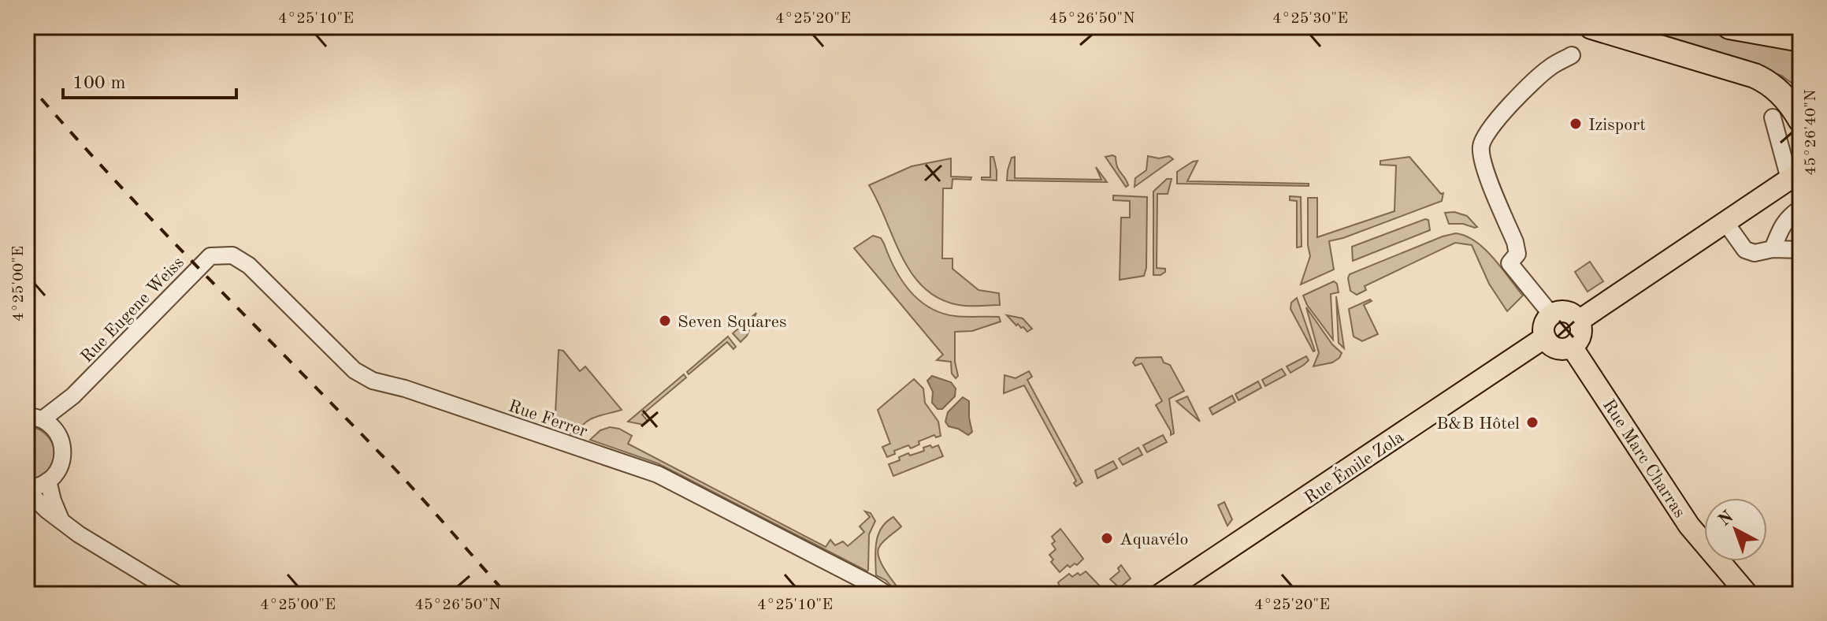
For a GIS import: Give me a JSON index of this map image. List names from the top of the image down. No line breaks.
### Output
{"streets":{"main road":["Rue Marc Charras","Rue Émile Zola"],"street":["Rue Eugene Weiss","Rue Ferrer"]},"crossings":[["Rue Eugene Weiss","Rue Ferrer"],["Rue Marc Charras","Rue Émile Zola"]],"places":["Izisport","Seven Squares","B&B Hôtel","Aquavélo"],"scale_bar":"100 m","north":"top left","coordinates":["4°25'10\"E","4°25'20\"E","45°26'50\"N","4°25'30\"E","45°26'40\"N","4°25'00\"E"]}
